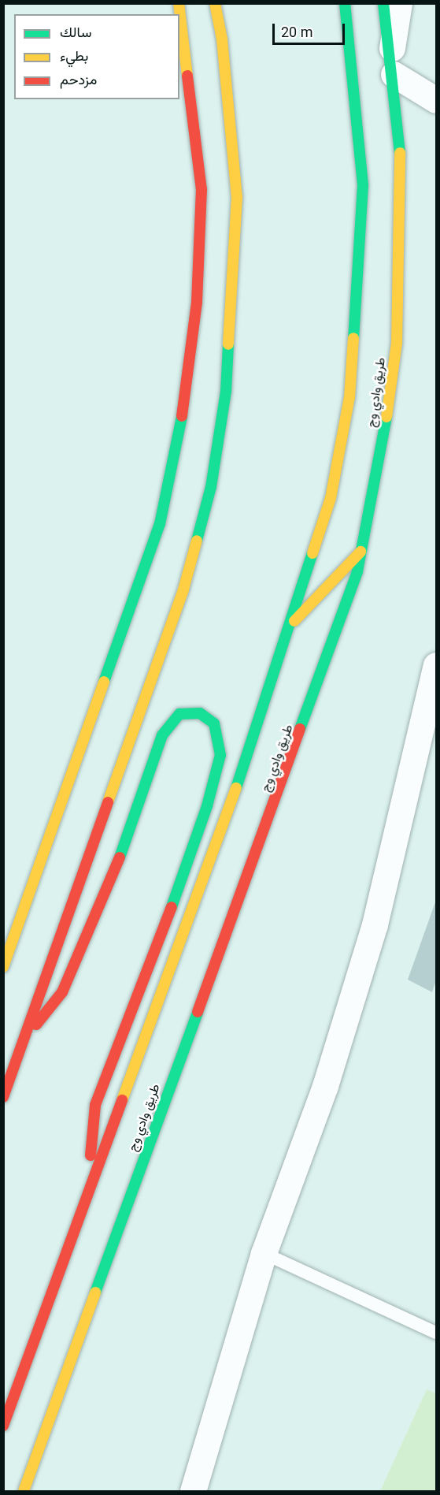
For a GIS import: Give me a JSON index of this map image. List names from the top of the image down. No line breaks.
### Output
{"streets":{"main road":["طريق وادي وج"]},"legend":["سالك","بطيء","مزدحم"],"scale_bar":"20 m"}
